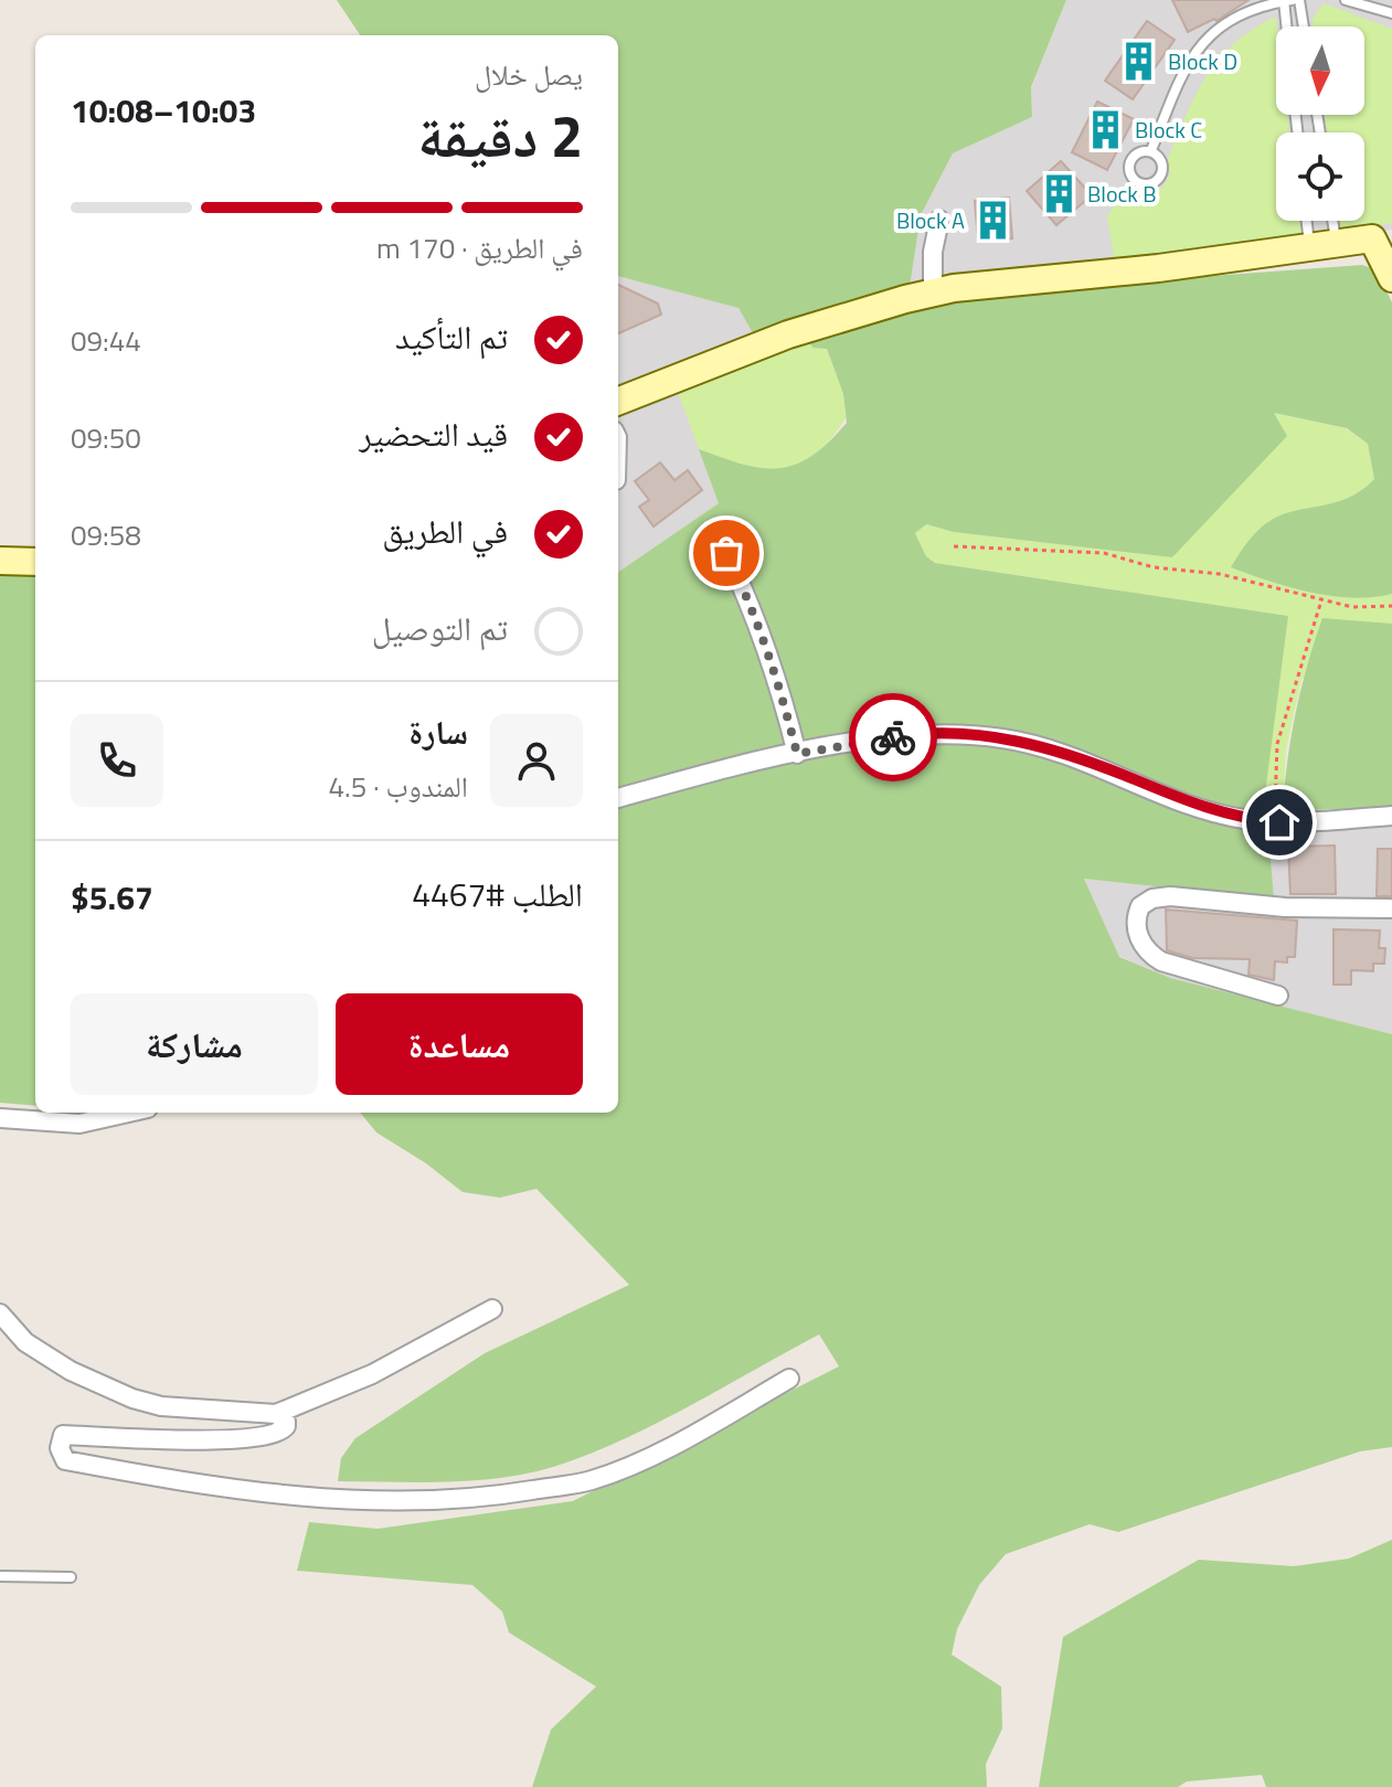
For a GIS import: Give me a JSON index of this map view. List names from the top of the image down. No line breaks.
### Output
{"places":{"building":["Block D","Block C","Block B","Block A"]},"north":"bottom","page":{"heading":["2 دقيقة","يصل خلال","10:03–10:08"],"panel":["سارة","المندوب · 4.5","الطلب #4467","$5.67"],"bar":"في الطريق · 170 m","list":[["تم التأكيد","09:44"],["قيد التحضير","09:50"],["في الطريق","09:58"],"تم التوصيل"],"buttons":["مساعدة","مشاركة"]}}
